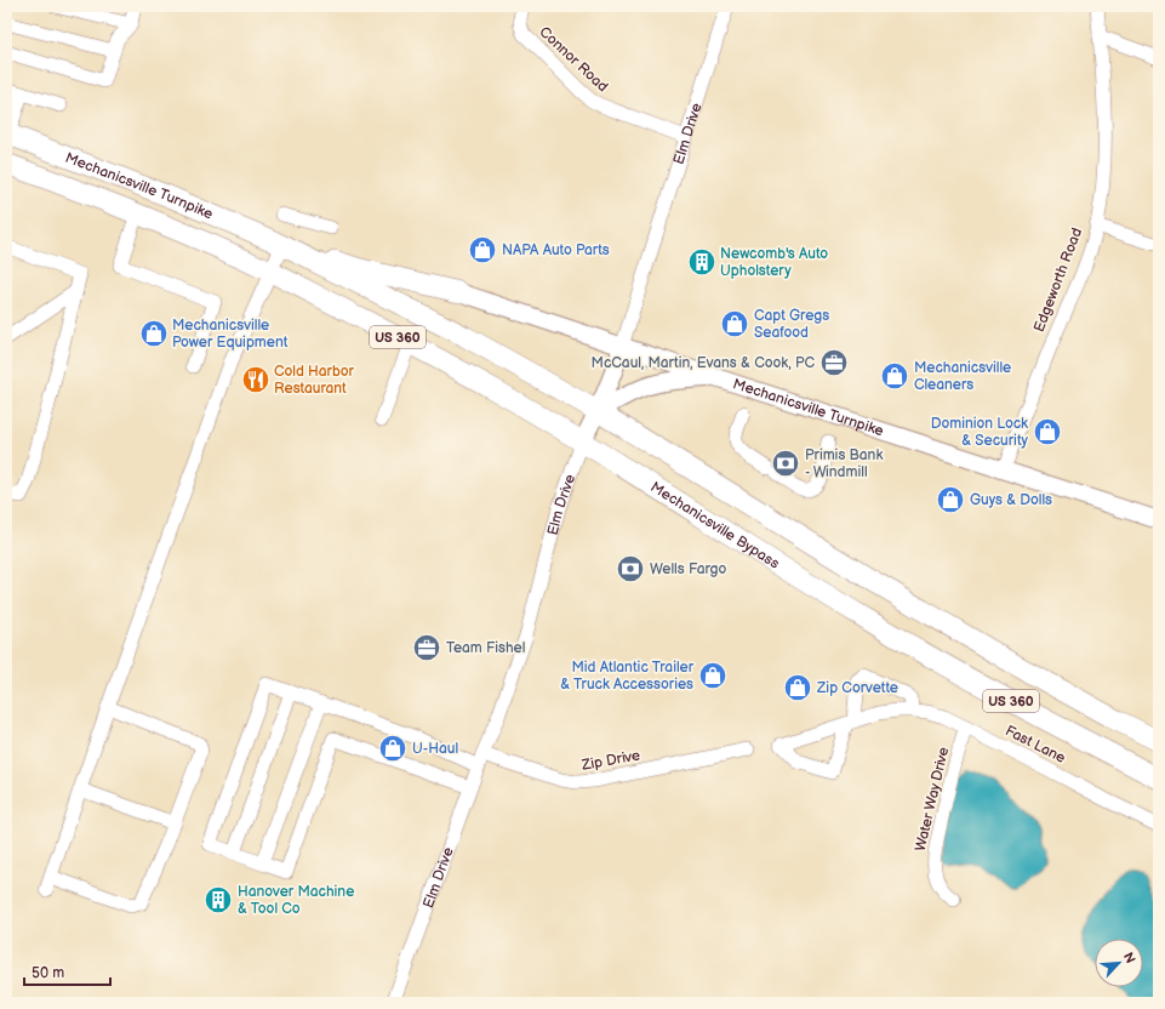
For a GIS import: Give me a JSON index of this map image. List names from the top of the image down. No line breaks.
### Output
{"streets":{"highway":["Mechanicsville Turnpike","US 360","Mechanicsville Bypass"],"main road":["Elm Drive"],"street":["Connor Road","Edgeworth Road","Fast Lane","Zip Drive","Water Way Drive"]},"crossings":[["Connor Road","Elm Drive"],["Elm Drive","Mechanicsville Turnpike"],["Elm Drive","US 360"],["Elm Drive","Mechanicsville Bypass"],["Elm Drive","Zip Drive"],["Mechanicsville Turnpike","Edgeworth Road"],["Mechanicsville Turnpike","US 360"],["Mechanicsville Turnpike","Mechanicsville Bypass"],["Fast Lane","Water Way Drive"]],"places":{"shop":["NAPA Auto Parts","Capt Gregs Seafood","Mechanicsville Power Equipment","Mechanicsville Cleaners","Dominion Lock & Security","Guys & Dolls","Mid Atlantic Trailer & Truck Accessories","Zip Corvette","U-Haul"],"building":["Newcomb's Auto Upholstery","Hanover Machine & Tool Co"],"office":["McCaul, Martin, Evans & Cook, PC","Team Fishel"],"restaurant":["Cold Harbor Restaurant"],"bank":["Primis Bank - Windmill","Wells Fargo"]},"scale_bar":"50 m","north":"top right"}
